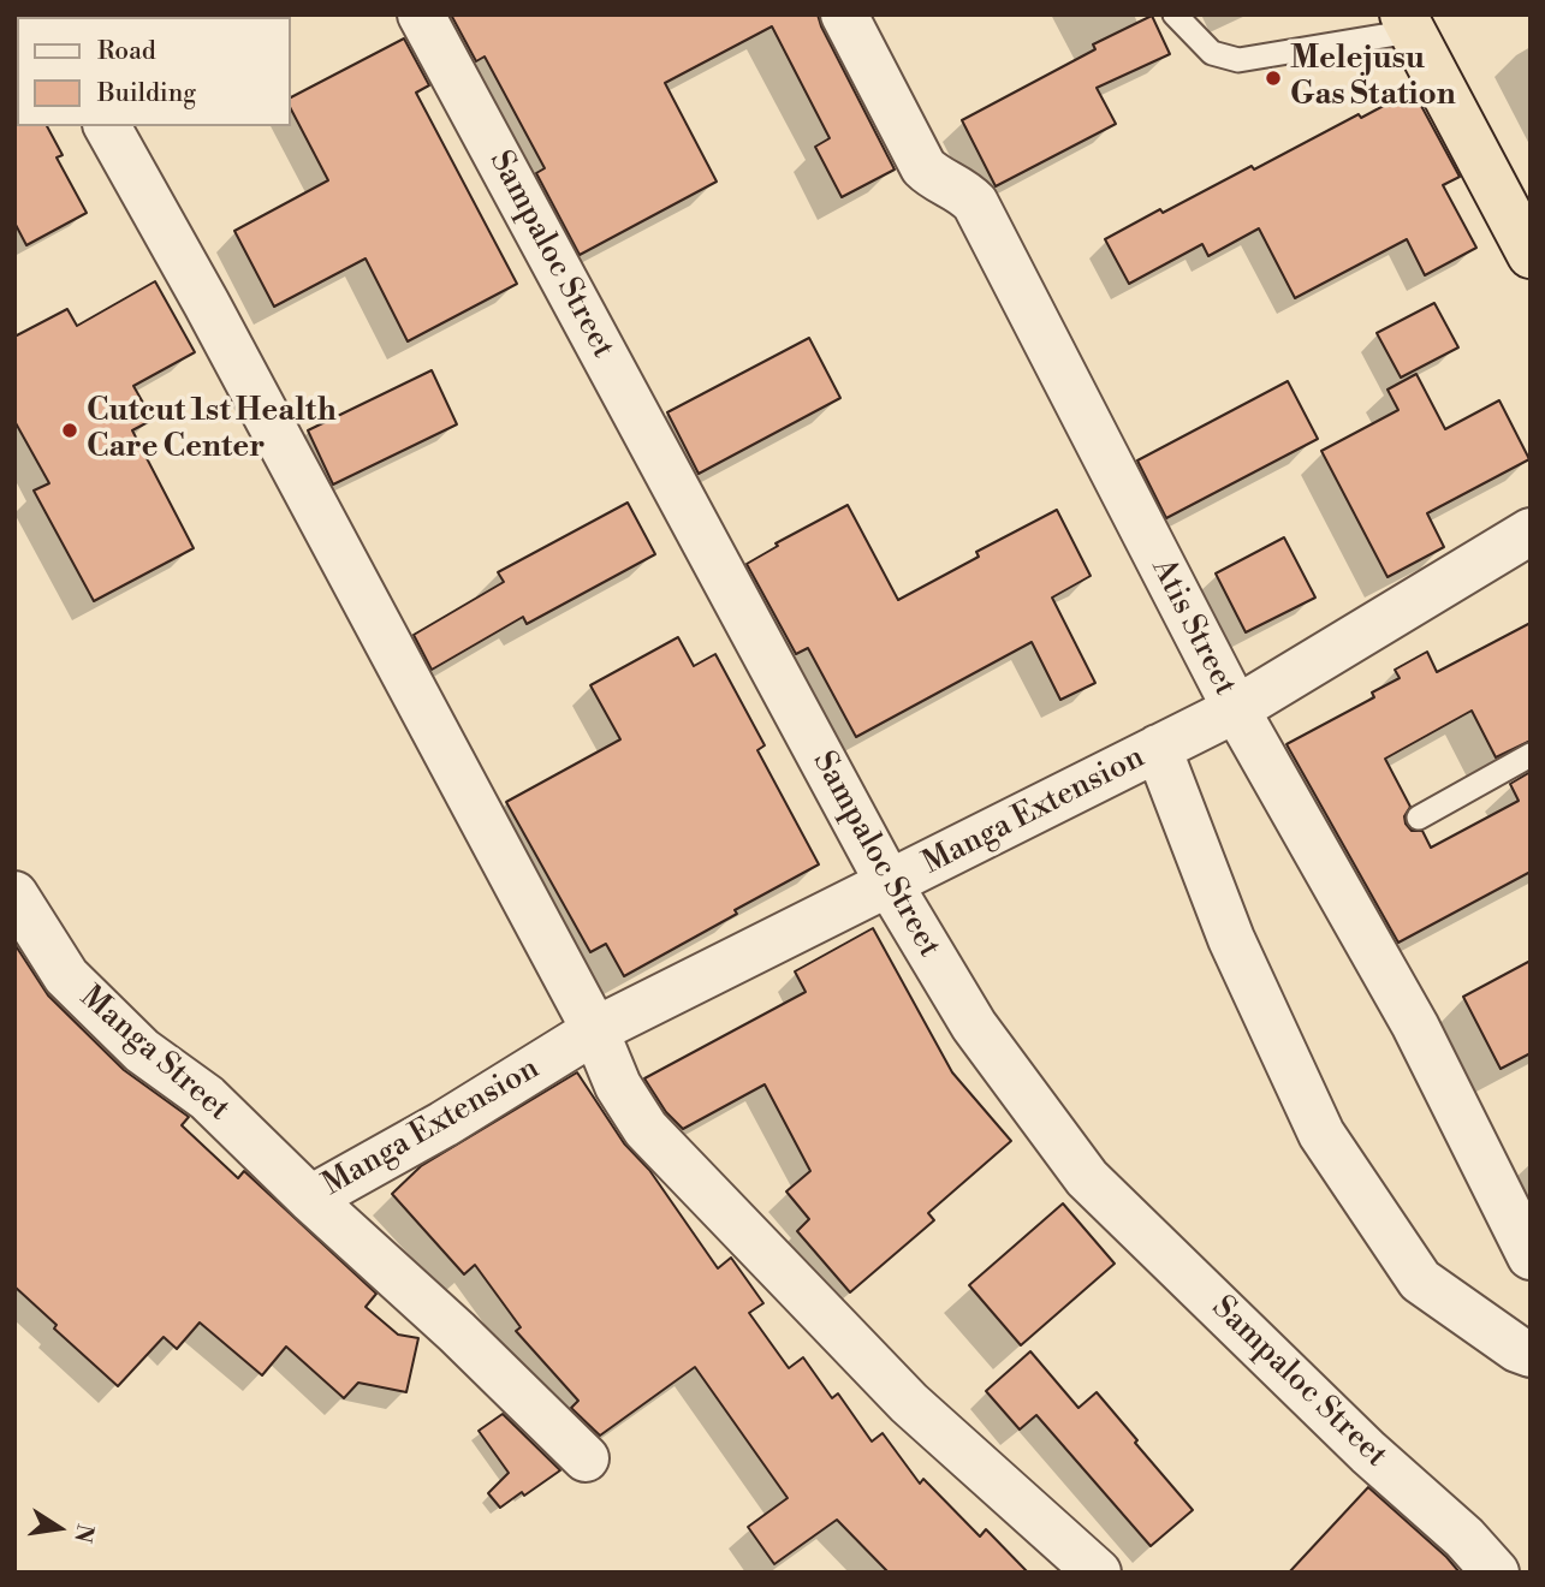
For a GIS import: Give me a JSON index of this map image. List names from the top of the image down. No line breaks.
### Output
{"streets":{"street":["Sampaloc Street","Atis Street","Manga Extension","Manga Street"]},"crossings":[["Sampaloc Street","Manga Extension"],["Atis Street","Manga Extension"],["Manga Extension","Manga Street"]],"places":["Melejusu Gas Station","Cutcut 1st Health Care Center"],"legend":["Road","Building"],"north":"right"}
